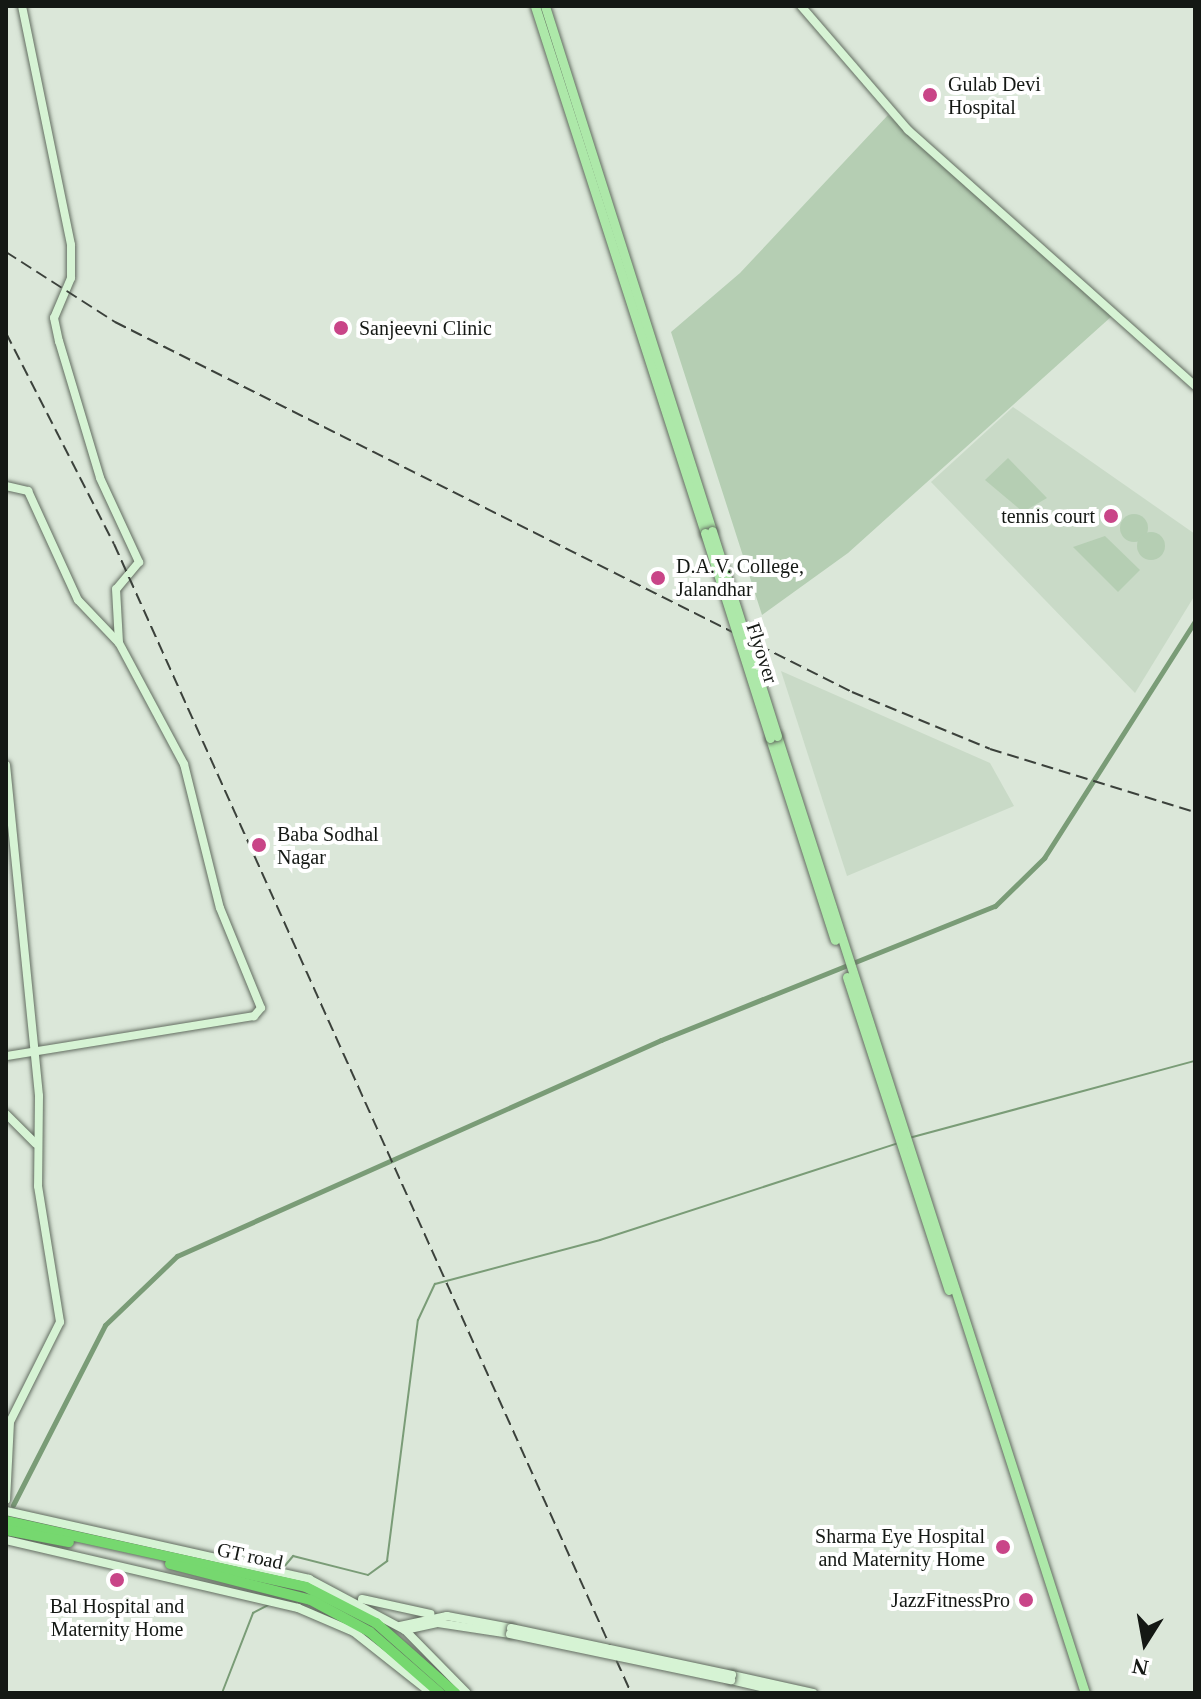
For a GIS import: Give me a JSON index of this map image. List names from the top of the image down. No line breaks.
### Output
{"streets":{"highway":["GT road"],"main road":["Flyover"]},"places":["Gulab Devi Hospital","Sanjeevni Clinic","tennis court","D.A.V. College, Jalandhar","Baba Sodhal Nagar","Sharma Eye Hospital and Maternity Home","Bal Hospital and Maternity Home","JazzFitnessPro"],"north":"bottom"}
